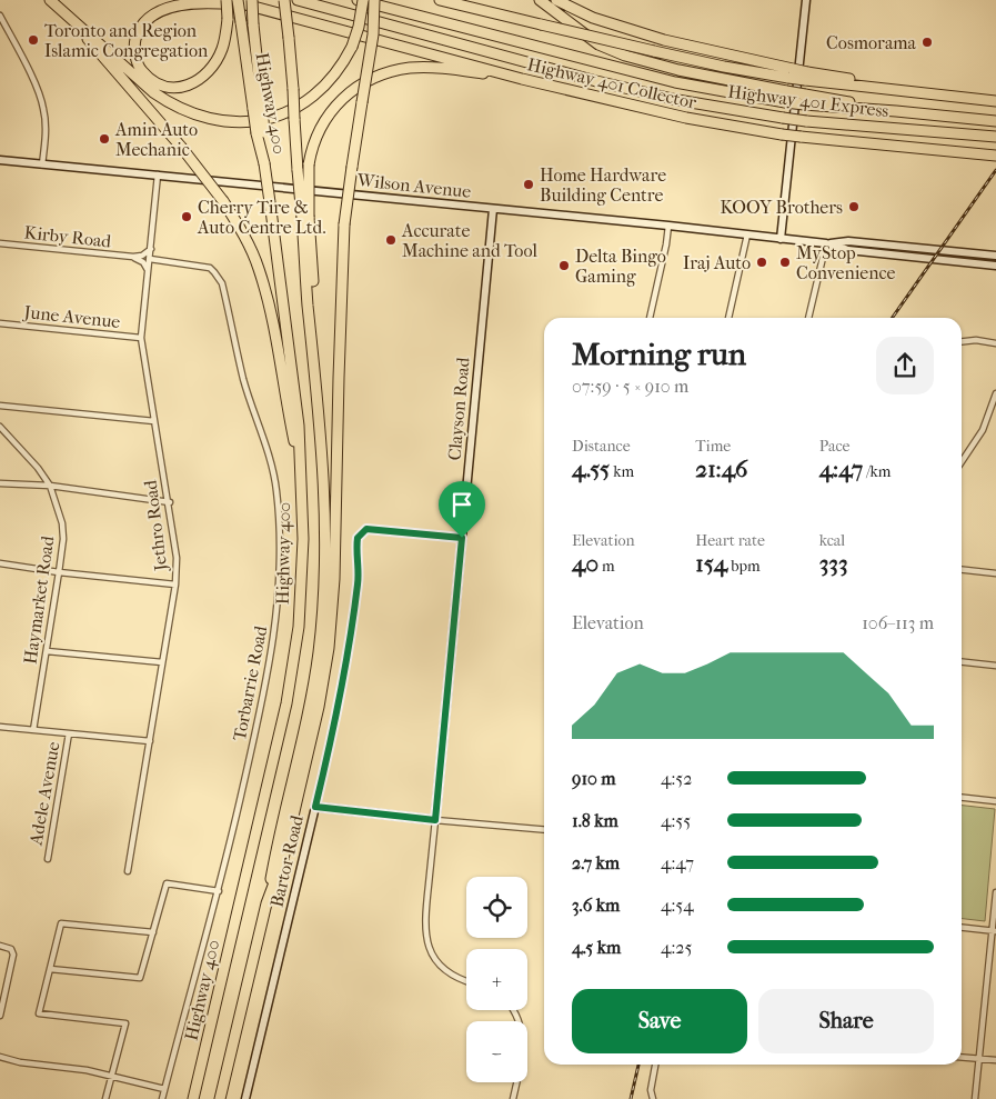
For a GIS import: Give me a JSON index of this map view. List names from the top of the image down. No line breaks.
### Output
{"streets":{"highway":["Highway 401 Collector","Highway 401 Express","Highway 400"],"street":["Wilson Avenue","Kirby Road","June Avenue","Clayson Road","Jethro Road","Haymarket Road","Torbarrie Road","Adele Avenue","Bartor Road"]},"crossings":[["Wilson Avenue","Clayson Road"],["Wilson Avenue","Jethro Road"],["Kirby Road","Jethro Road"],["June Avenue","Jethro Road"],["Clayson Road","Bartor Road"],["Jethro Road","Torbarrie Road"]],"places":["Toronto and Region Islamic Congregation","Cosmorama","Amin Auto Mechanic","Home Hardware Building Centre","KOOY Brothers","Cherry Tire & Auto Centre Ltd.","Accurate Machine and Tool","Iraj Auto","MyStop Convenience","Delta Bingo Gaming"],"page":{"heading":["Morning run","07:59 · 5 × 910 m"],"stats":[["Distance","4.55 km"],["Time","21:46"],["Pace","4:47 /km"],["Elevation","40 m"],["Heart rate","154 bpm"],["kcal","333"]],"chart":["Elevation","106–113 m"],"list":[{"name":"910 m","note":"4:52"},{"name":"1.8 km","note":"4:55"},{"name":"2.7 km","note":"4:47"},{"name":"3.6 km","note":"4:54"},{"name":"4.5 km","note":"4:25"}],"map_buttons":["+","−"],"buttons":["Save","Share"]}}
